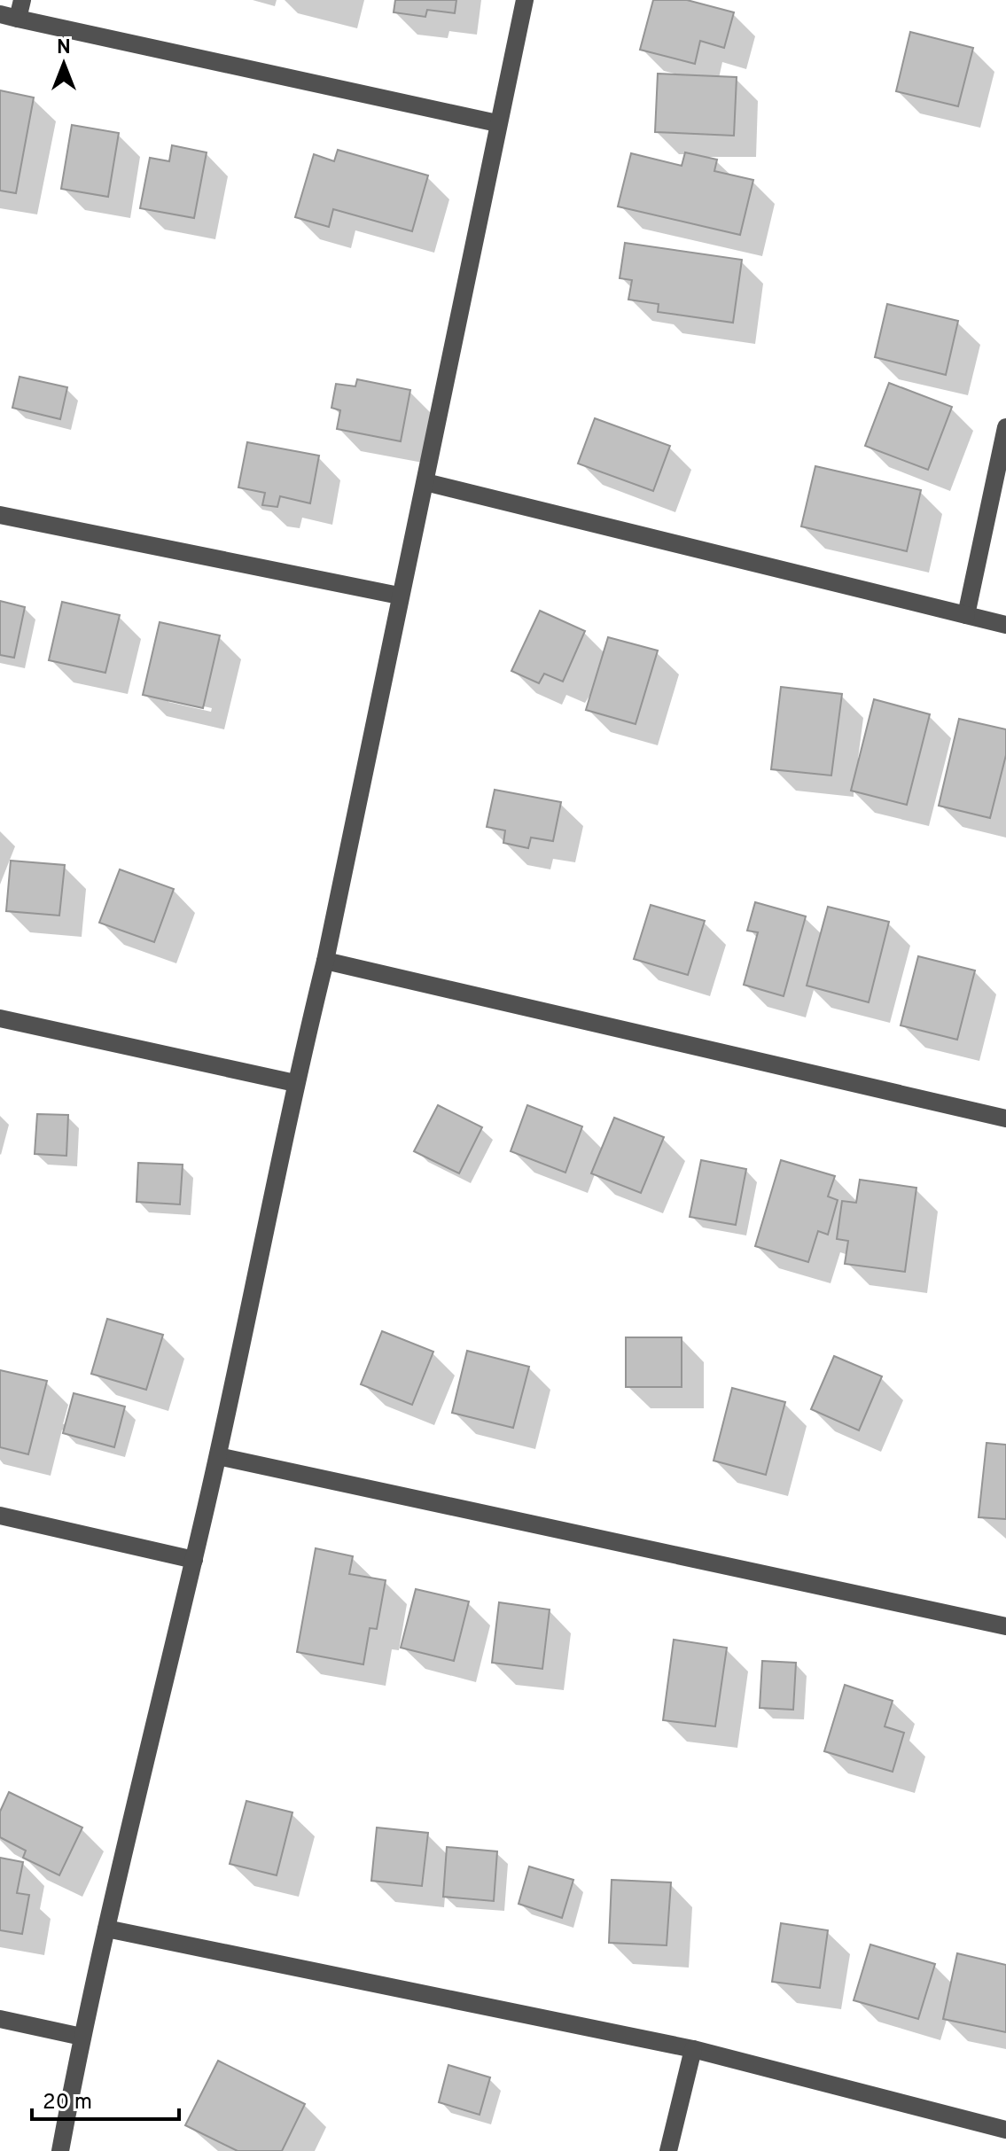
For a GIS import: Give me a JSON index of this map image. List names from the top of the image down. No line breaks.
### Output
{"scale_bar":"20 m","north":"top"}
